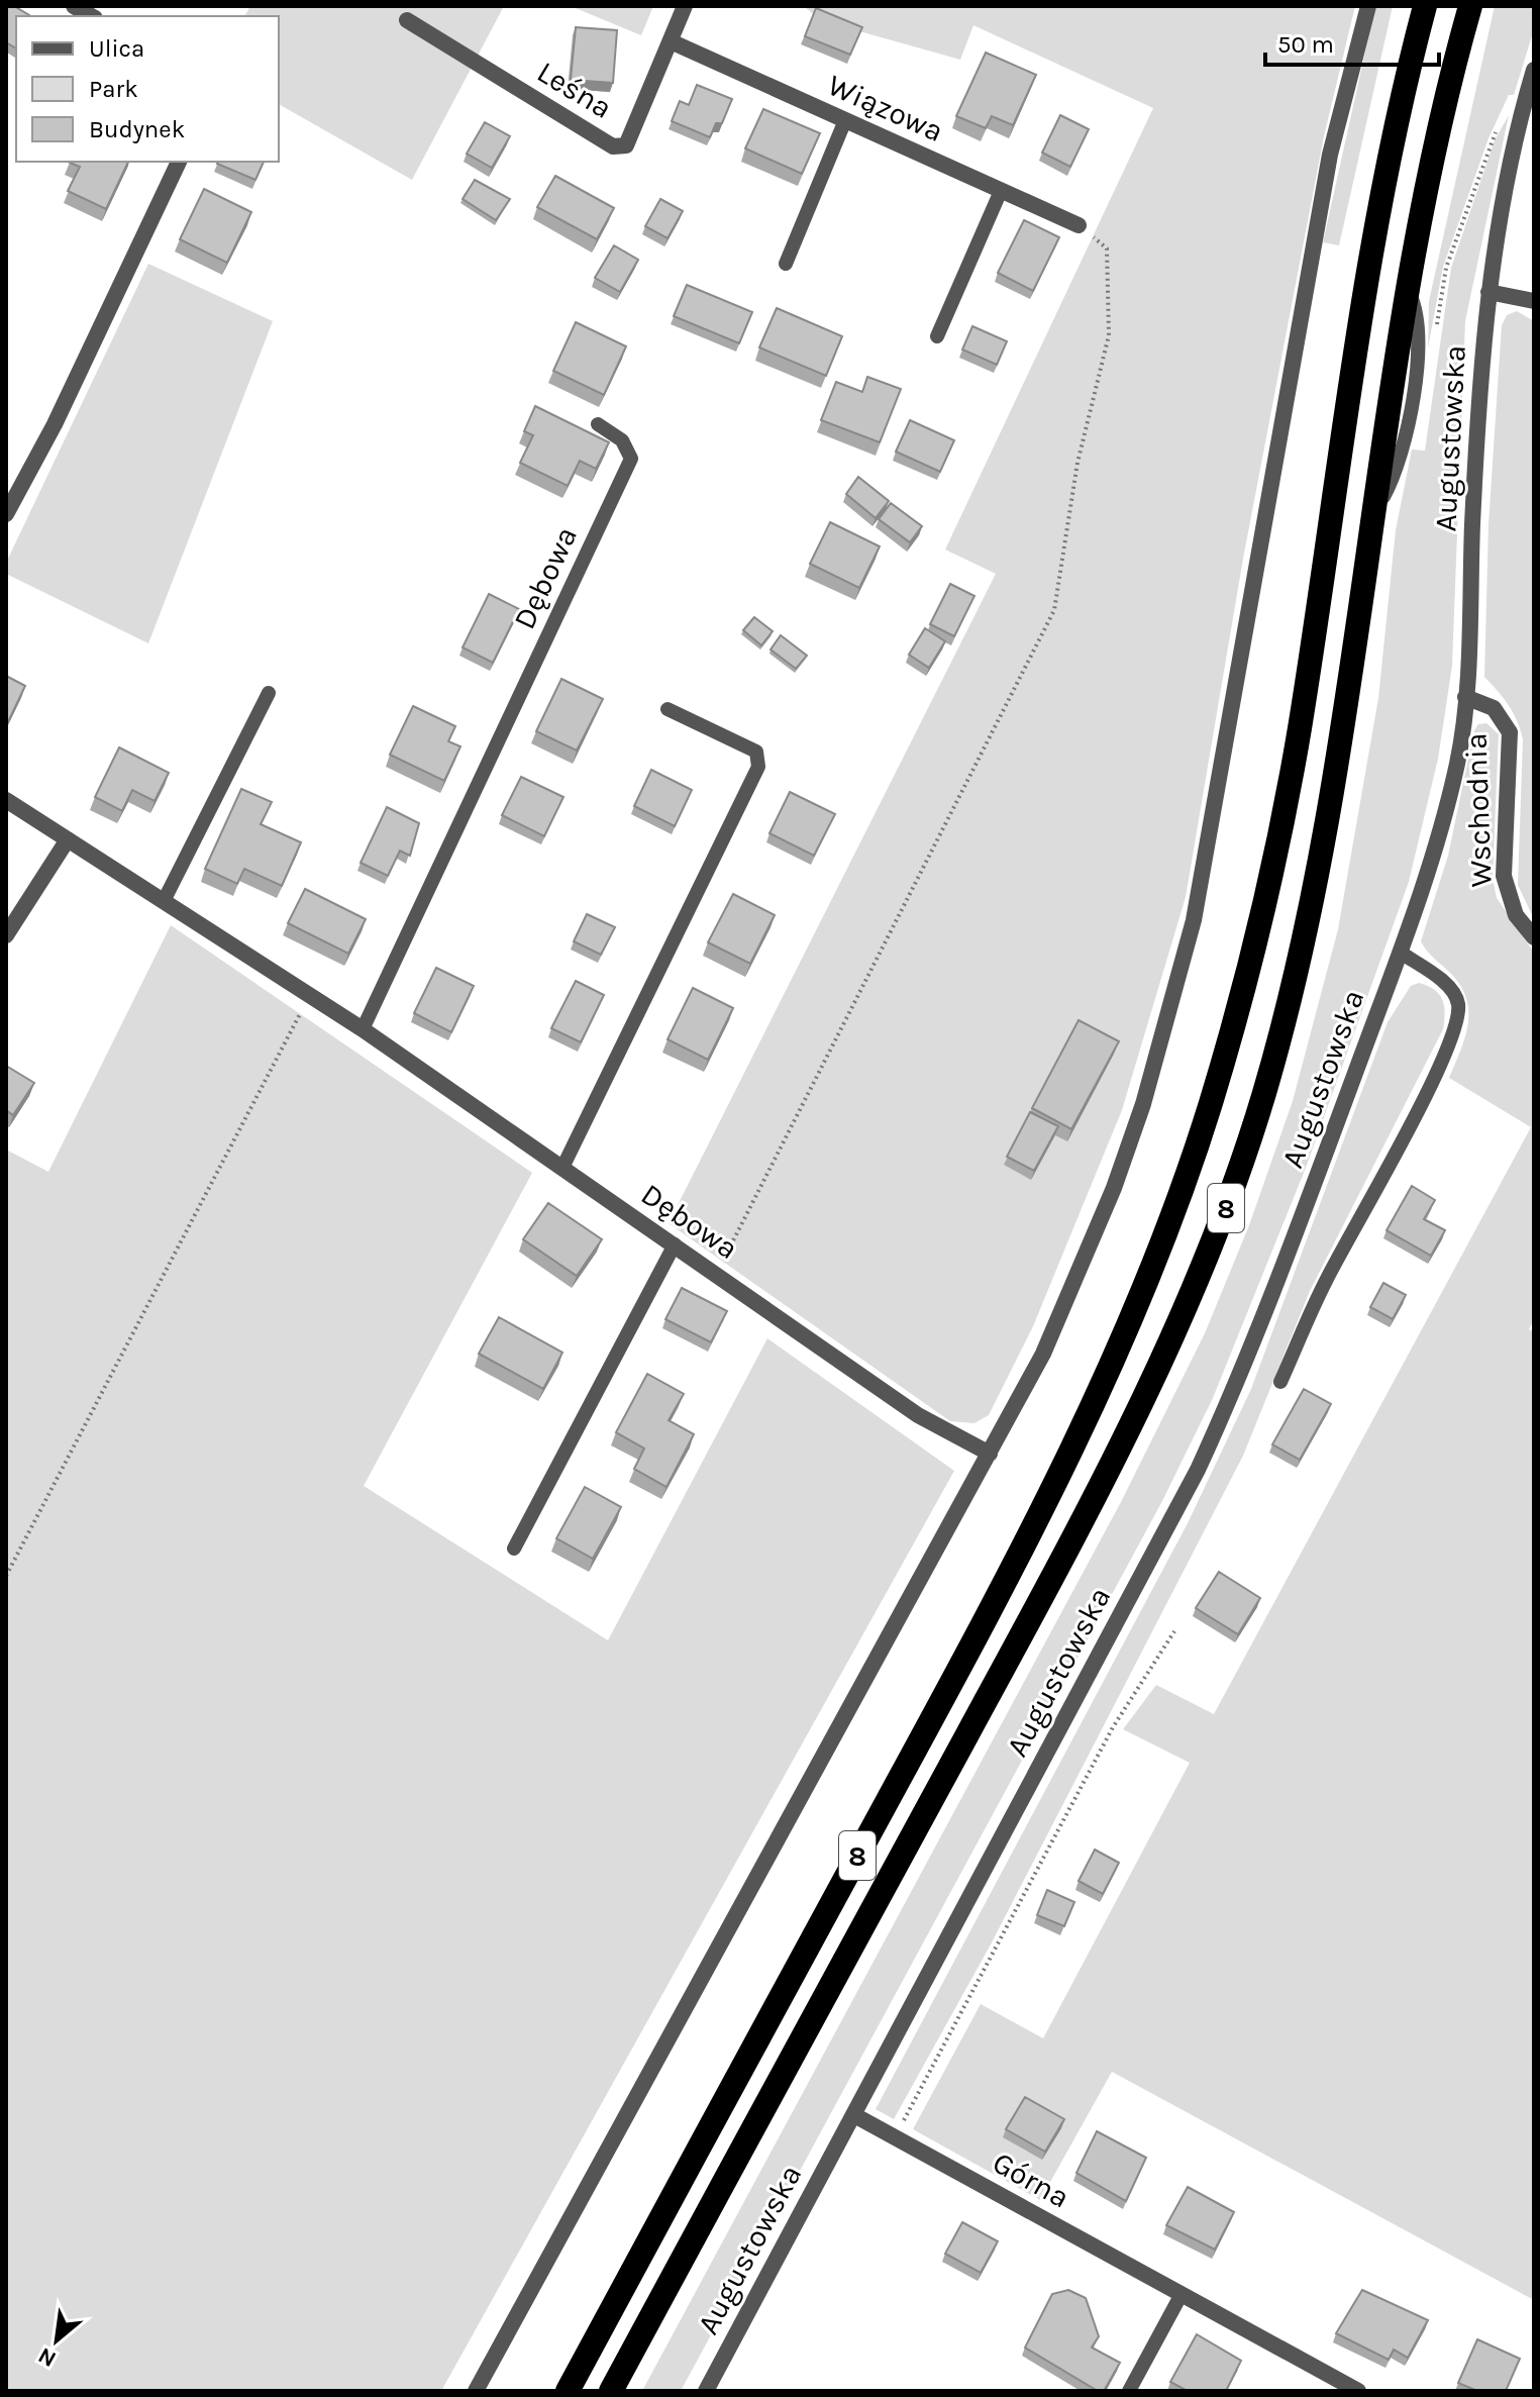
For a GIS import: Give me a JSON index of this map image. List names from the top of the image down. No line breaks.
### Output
{"streets":{"highway":["8"],"street":["Leśna","Wiązowa","Augustowska","Dębowa","Wschodnia","Górna"]},"crossings":[["Leśna","Wiązowa"],["Augustowska","Wschodnia"],["Augustowska","Górna"]],"legend":["Ulica","Park","Budynek"],"scale_bar":"50 m","north":"bottom left"}
